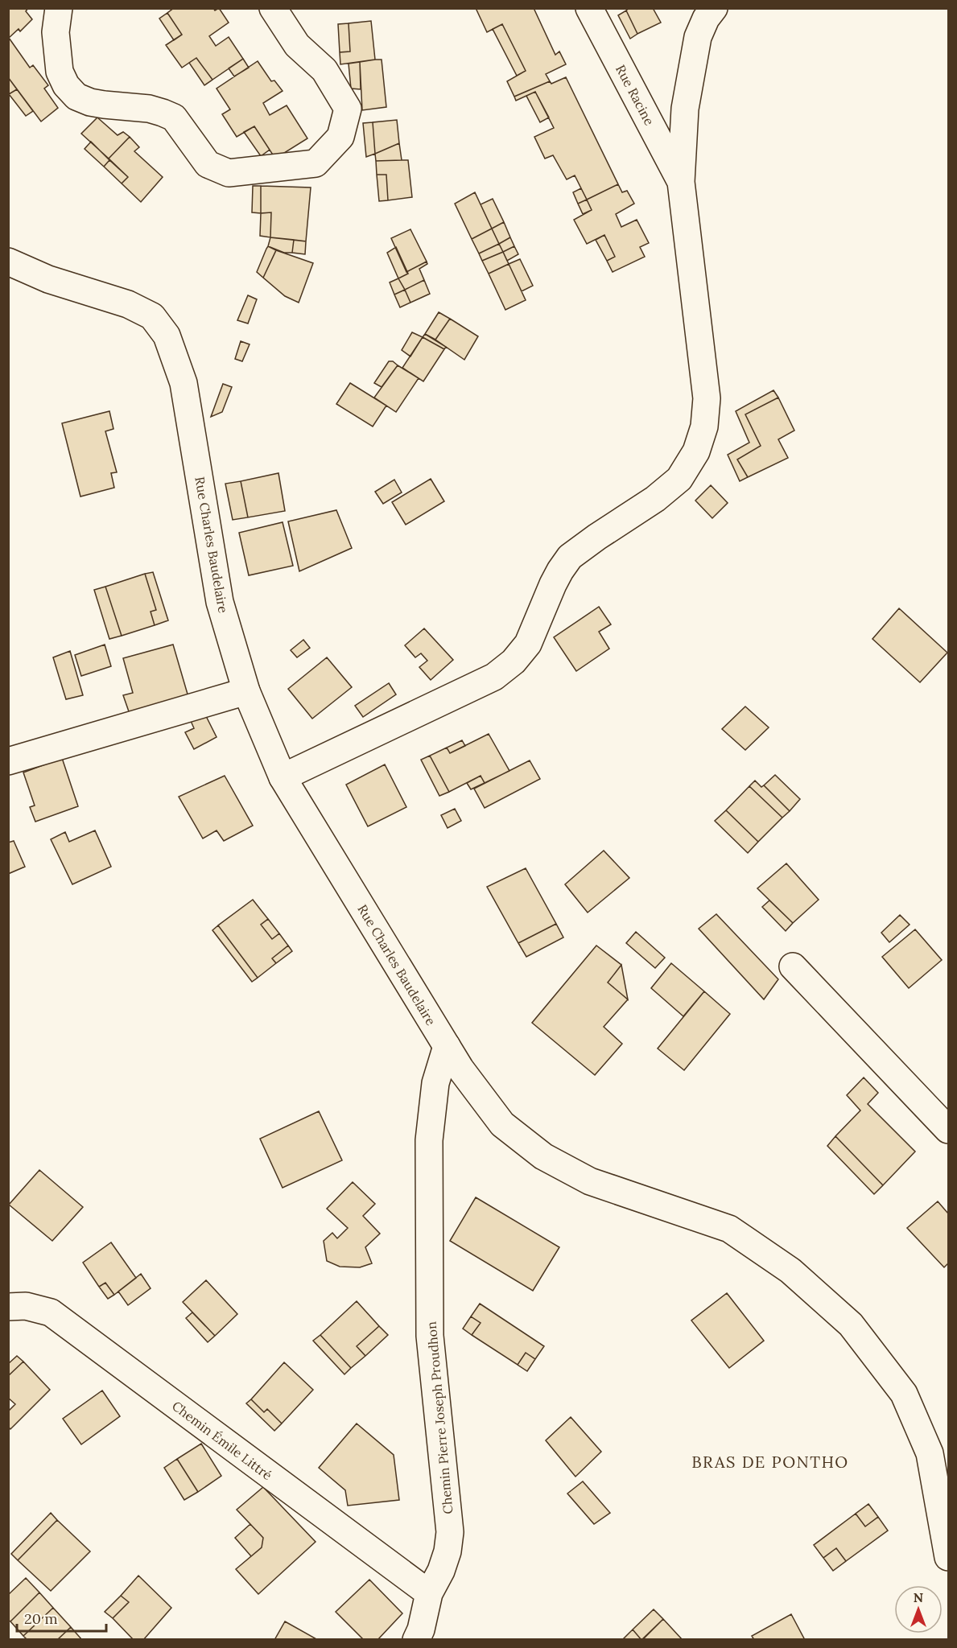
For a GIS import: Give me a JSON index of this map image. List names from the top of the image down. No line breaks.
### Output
{"streets":{"street":["Rue Racine","Rue Charles Baudelaire","Chemin Pierre Joseph Proudhon","Chemin Émile Littré"]},"crossings":[["Rue Charles Baudelaire","Chemin Pierre Joseph Proudhon"],["Chemin Pierre Joseph Proudhon","Chemin Émile Littré"]],"districts":["BRAS DE PONTHO"],"scale_bar":"20 m","north":"top"}
